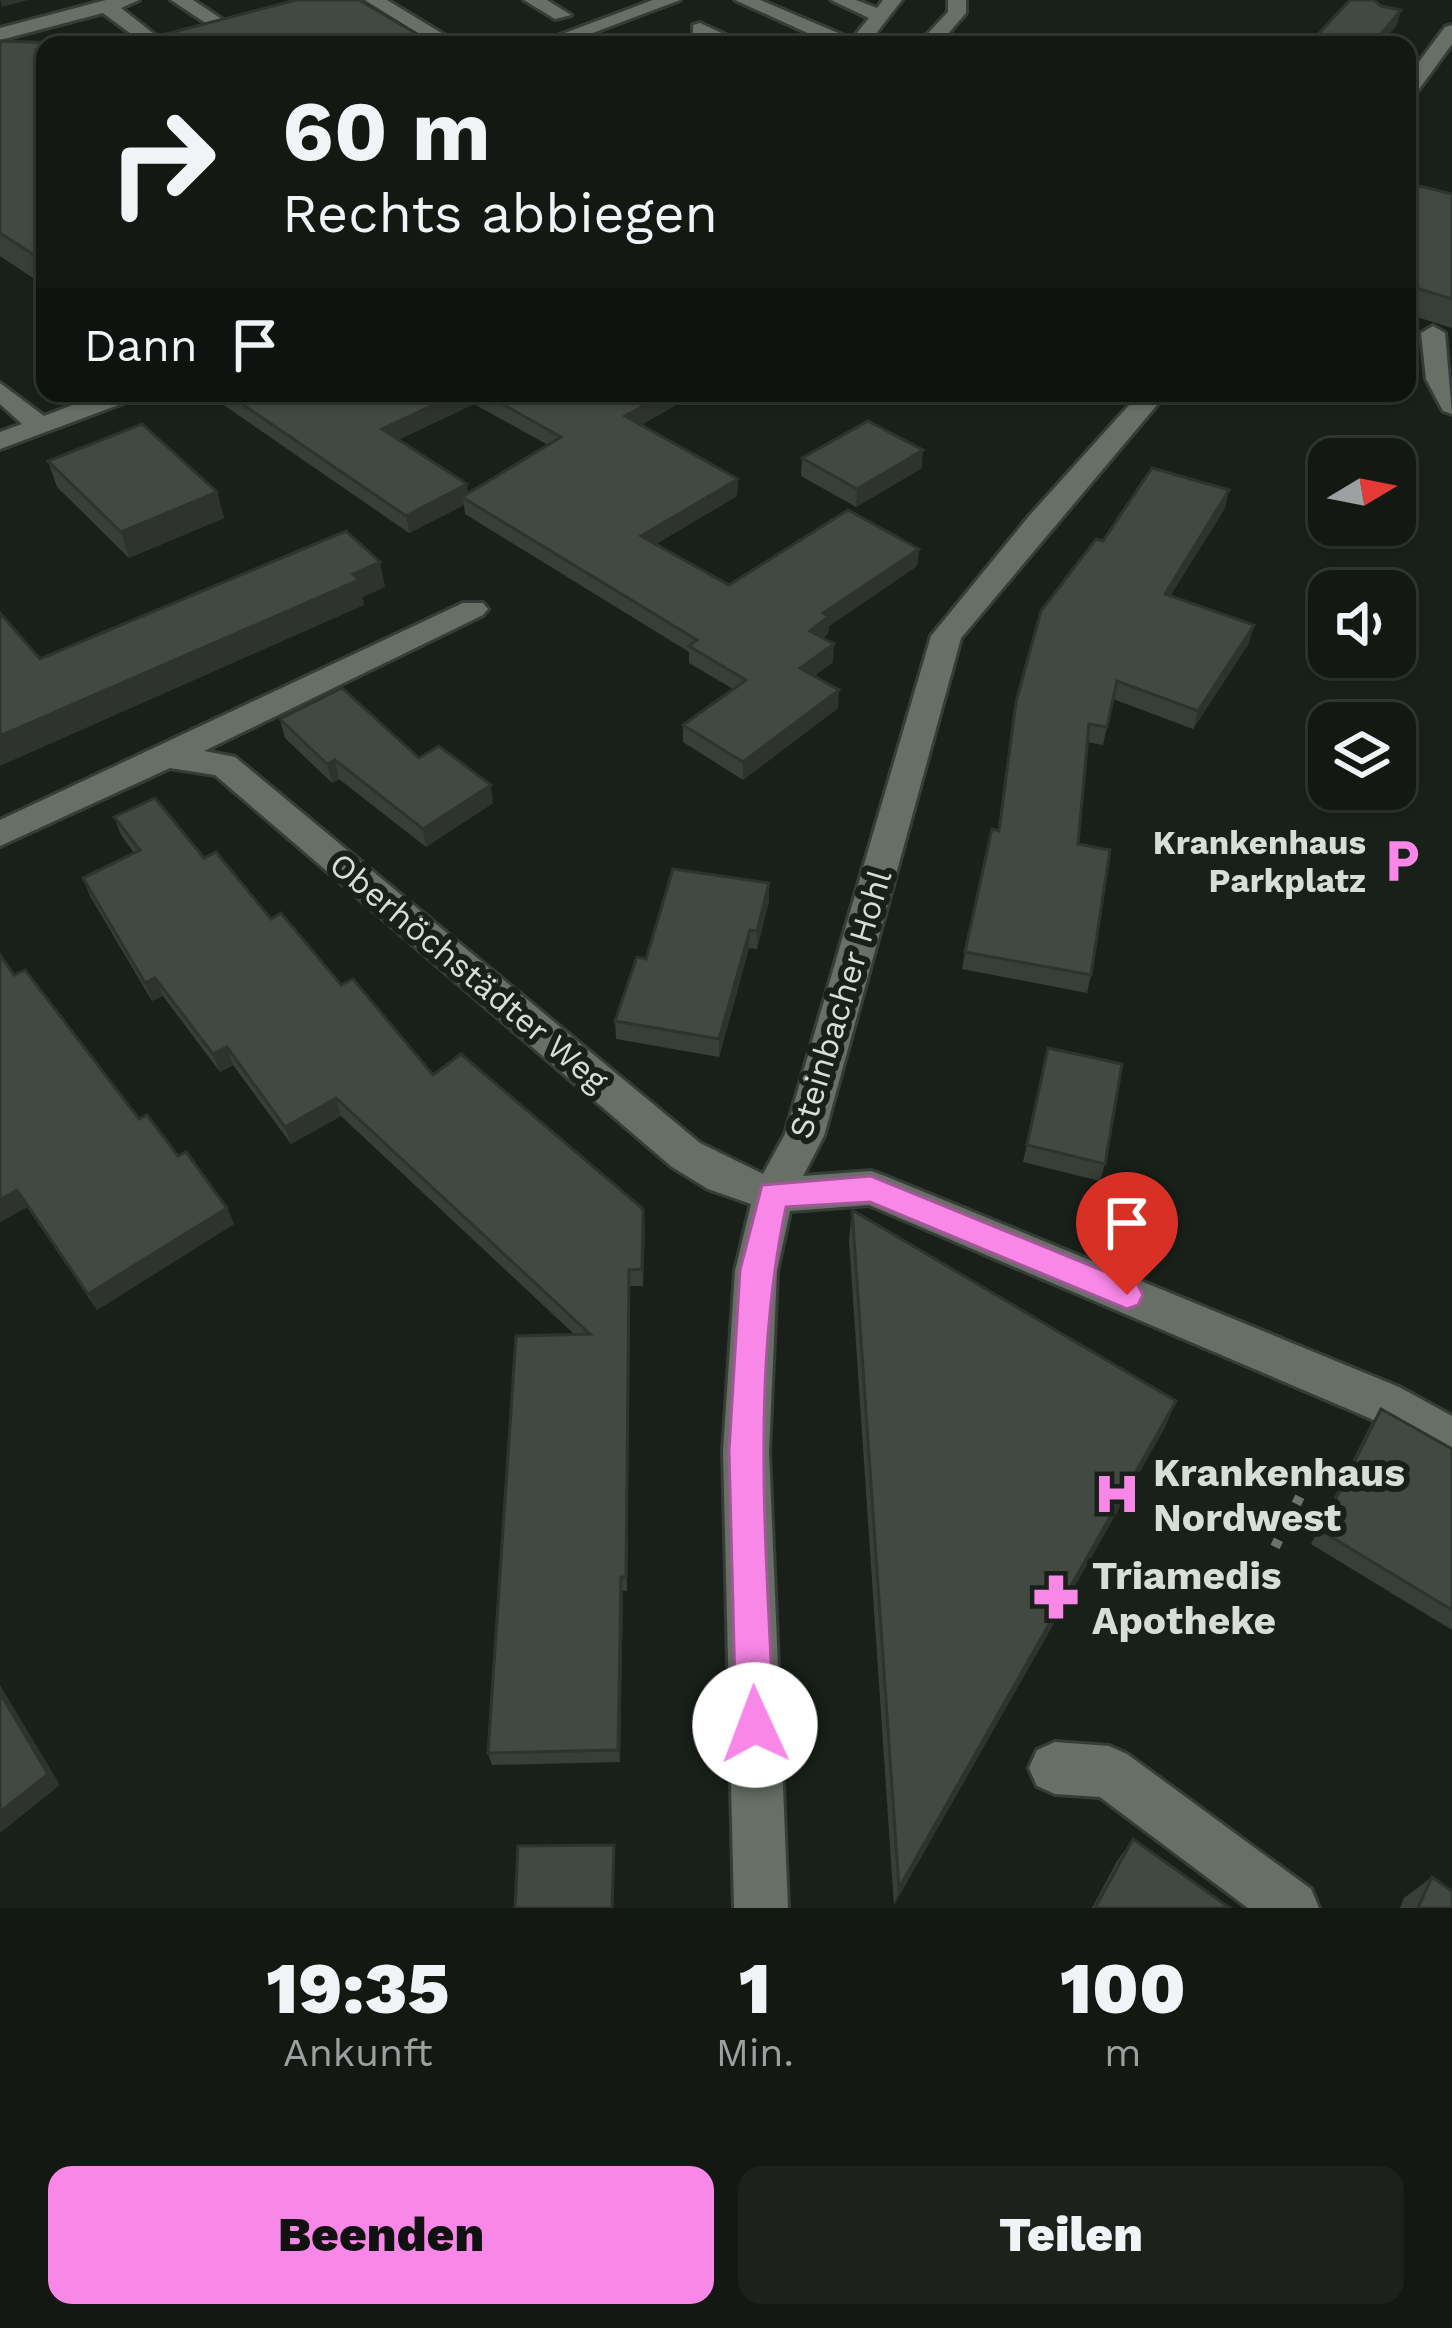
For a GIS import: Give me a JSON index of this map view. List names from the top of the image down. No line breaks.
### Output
{"streets":{"street":["Oberhöchstädter Weg","Steinbacher Hohl"]},"crossings":[["Oberhöchstädter Weg","Steinbacher Hohl"]],"places":{"parking":["Krankenhaus Parkplatz"],"hospital":["Krankenhaus Nordwest"],"pharmacy":["Triamedis Apotheke"]},"north":"right","page":{"turn":["60 m","Rechts abbiegen"],"then":"Dann","eta":["19:35","Ankunft","1","Min.","100","m"],"buttons":["Beenden","Teilen"]}}
